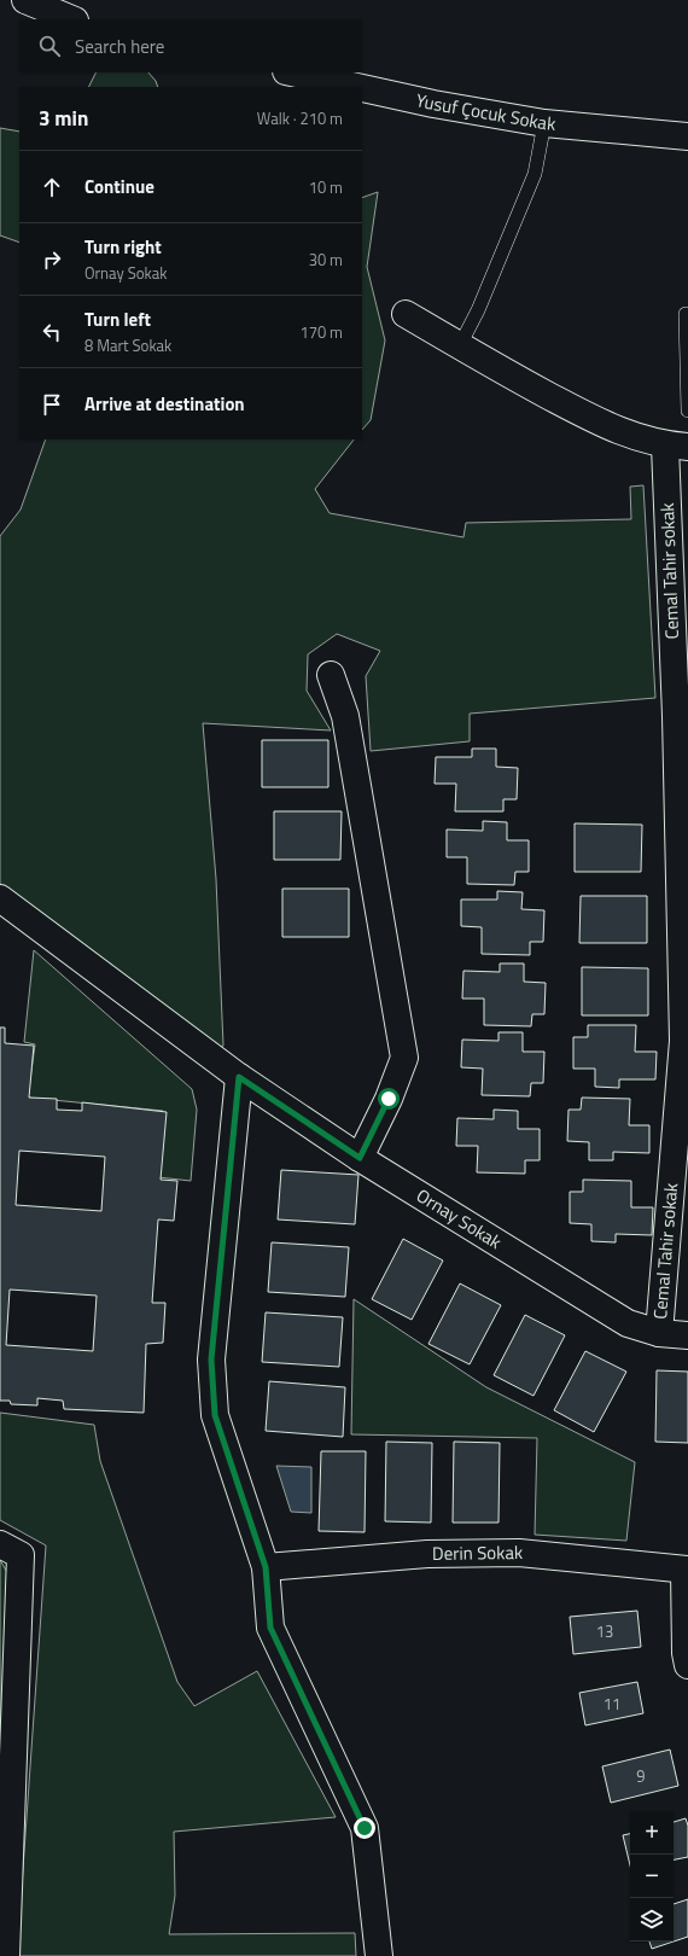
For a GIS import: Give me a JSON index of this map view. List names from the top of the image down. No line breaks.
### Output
{"streets":{"street":["Yusuf Çocuk Sokak","Cemal Tahir sokak","Ornay Sokak","Derin Sokak"]},"crossings":[["Cemal Tahir sokak","Ornay Sokak"]],"house_numbers":["13","11","9"],"page":{"search":"Search here","heading":["3 min","Walk · 210 m"],"list":[["Continue","10 m"],["Turn right","Ornay Sokak","30 m"],["Turn left","8 Mart Sokak","170 m"],"Arrive at destination"],"map_buttons":["+","−"]}}
